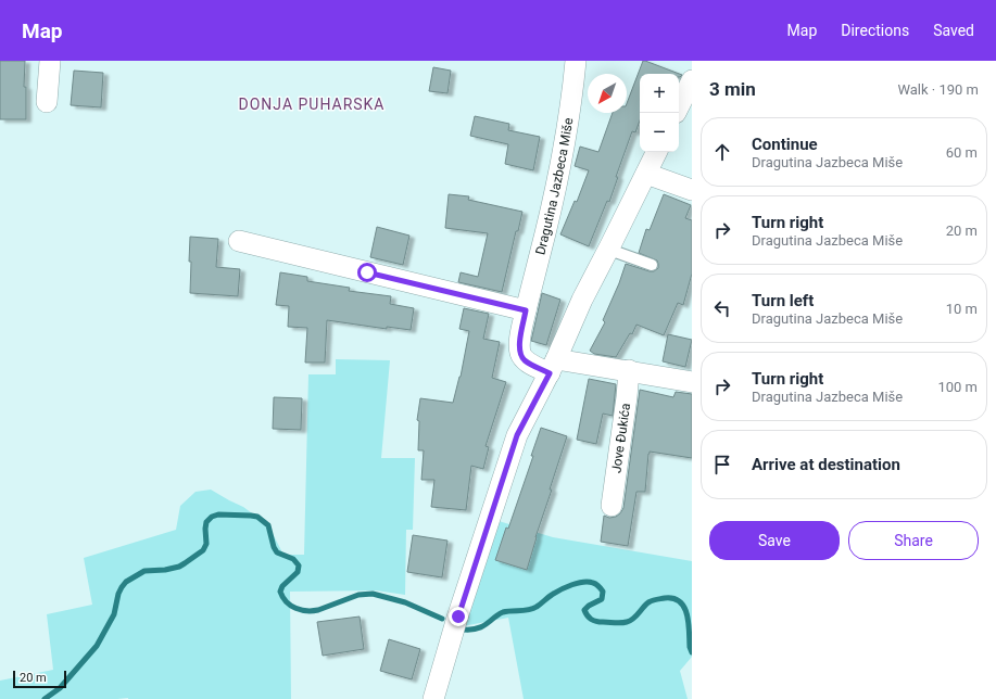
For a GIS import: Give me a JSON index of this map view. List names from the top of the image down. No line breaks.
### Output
{"streets":{"street":["Dragutina Jazbeca Miše","Jove Đukića"]},"districts":["DONJA PUHARSKA"],"scale_bar":"20 m","north":"bottom left","page":{"header":"Map","nav":["Map","Directions","Saved"],"heading":["3 min","Walk · 190 m"],"map_buttons":["+","−"],"list":[["Continue","Dragutina Jazbeca Miše","60 m"],["Turn right","Dragutina Jazbeca Miše","20 m"],["Turn left","Dragutina Jazbeca Miše","10 m"],["Turn right","Dragutina Jazbeca Miše","100 m"],"Arrive at destination"],"buttons":["Save","Share"],"scale":"20 m"}}
